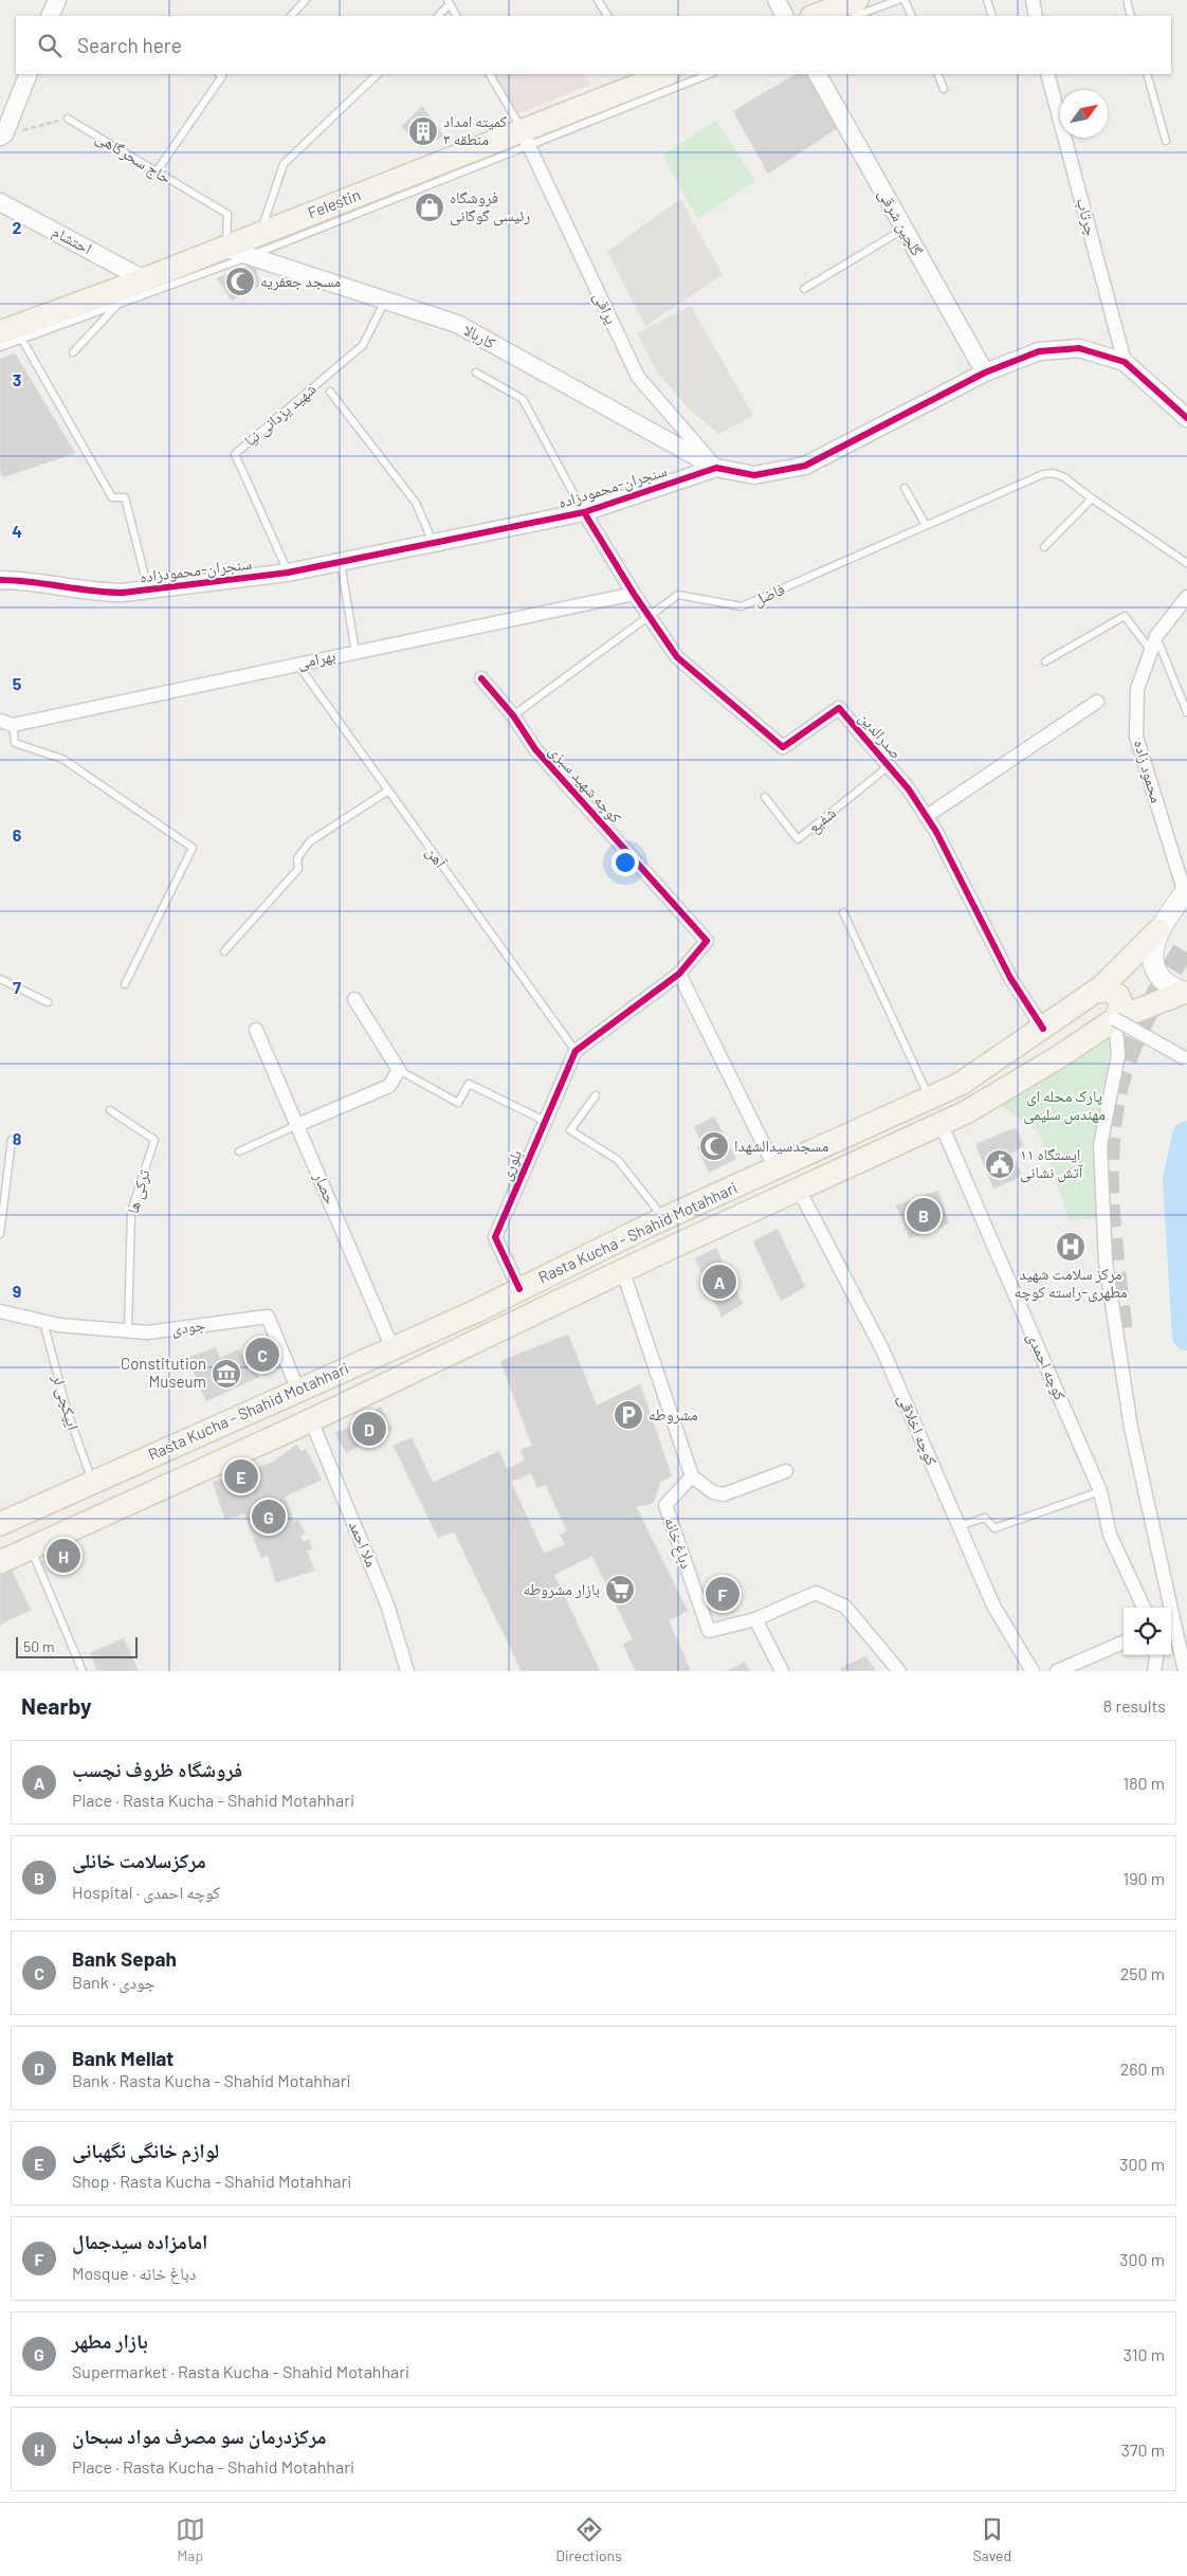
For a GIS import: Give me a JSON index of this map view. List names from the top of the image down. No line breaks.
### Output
{"streets":{"main road":["Felestin","Rasta Kucha - Shahid Motahhari"],"street":["چرتاب","گلچین شرقی","احتشام","یراقی","کاربالا","سنجران-محمودزاده","بهرامی","صدرالدین","محمود زاده","کوچه شهید سبزی","بلوری","حصار","جودی","کوچه احمدی","کوچه اخلاقی","دباغ خانه","ملا احمد"],"lane":["حاج سحرگاهی","شهید یزدانی نیا","فاضل","شفیع","آهن","ترکی ها","ایپکچی لر"]},"crossings":[["حاج سحرگاهی","Felestin"],["حاج سحرگاهی","کاربالا"],["Felestin","احتشام"],["Felestin","یراقی"],["Felestin","کاربالا"],["چرتاب","سنجران-محمودزاده"],["گلچین شرقی","سنجران-محمودزاده"],["یراقی","کاربالا"],["یراقی","سنجران-محمودزاده"],["کاربالا","شهید یزدانی نیا"],["کاربالا","سنجران-محمودزاده"],["شهید یزدانی نیا","سنجران-محمودزاده"],["سنجران-محمودزاده","صدرالدین"],["فاضل","صدرالدین"],["فاضل","کوچه شهید سبزی"],["بهرامی","صدرالدین"],["بهرامی","آهن"],["صدرالدین","شفیع"],["صدرالدین","Rasta Kucha - Shahid Motahhari"],["کوچه شهید سبزی","آهن"],["کوچه شهید سبزی","بلوری"],["آهن","بلوری"],["بلوری","Rasta Kucha - Shahid Motahhari"],["حصار","Rasta Kucha - Shahid Motahhari"],["ترکی ها","جودی"],["Rasta Kucha - Shahid Motahhari","جودی"],["Rasta Kucha - Shahid Motahhari","کوچه احمدی"],["Rasta Kucha - Shahid Motahhari","ایپکچی لر"],["Rasta Kucha - Shahid Motahhari","کوچه اخلاقی"],["Rasta Kucha - Shahid Motahhari","ملا احمد"],["جودی","ایپکچی لر"]],"parks":["پارک محله ای مهندس سلیمی"],"places":{"building":["کمیته امداد منطقه ۳"],"shop":["فروشگاه رئیسی گوگانی"],"mosque":["مسجد جعفریه","مسجدسیدالشهدا"],"public building":["ایستگاه ۱۱ آتش نشانی"],"hospital":["مرکز سلامت شهید مطهری-راسته کوچه"],"museum":["Constitution Museum"],"parking":["مشروطه"],"supermarket":["بازار مشروطه"]},"scale_bar":"50 m","north":"top right","page":{"search":"Search here","pins":["B","A","C","D","E","G","H","F"],"scale":"50 m","heading":["Nearby","8 results"],"list":[{"mark":"A","name":"فروشگاه ظروف نچسب","note":"Place · Rasta Kucha - Shahid Motahhari","value":"180 m"},{"mark":"B","name":"مرکزسلامت خانلی","note":"Hospital · کوچه احمدی","value":"190 m"},{"mark":"C","name":"Bank Sepah","note":"Bank · جودی","value":"250 m"},{"mark":"D","name":"Bank Mellat","note":"Bank · Rasta Kucha - Shahid Motahhari","value":"260 m"},{"mark":"E","name":"لوازم خانگی نگهبانی","note":"Shop · Rasta Kucha - Shahid Motahhari","value":"300 m"},{"mark":"F","name":"امامزاده سیدجمال","note":"Mosque · دباغ خانه","value":"300 m"},{"mark":"G","name":"بازار مطهر","note":"Supermarket · Rasta Kucha - Shahid Motahhari","value":"310 m"},{"mark":"H","name":"مرکزدرمان سو مصرف مواد سبحان","note":"Place · Rasta Kucha - Shahid Motahhari","value":"370 m"}],"nav":["Map","Directions","Saved"]},"grid":{"rows":["2","3","4","5","6","7","8","9"]}}
